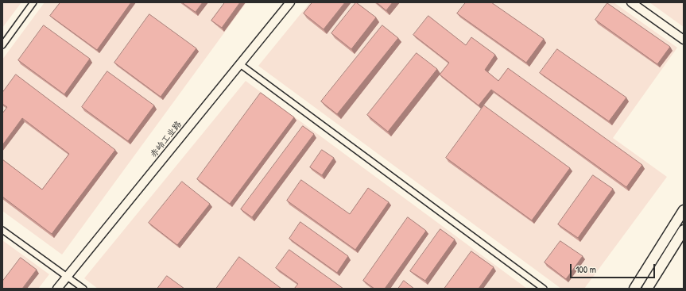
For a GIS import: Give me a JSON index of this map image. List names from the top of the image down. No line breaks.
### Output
{"streets":{"street":["赤岭工业路"]},"scale_bar":"100 m"}
